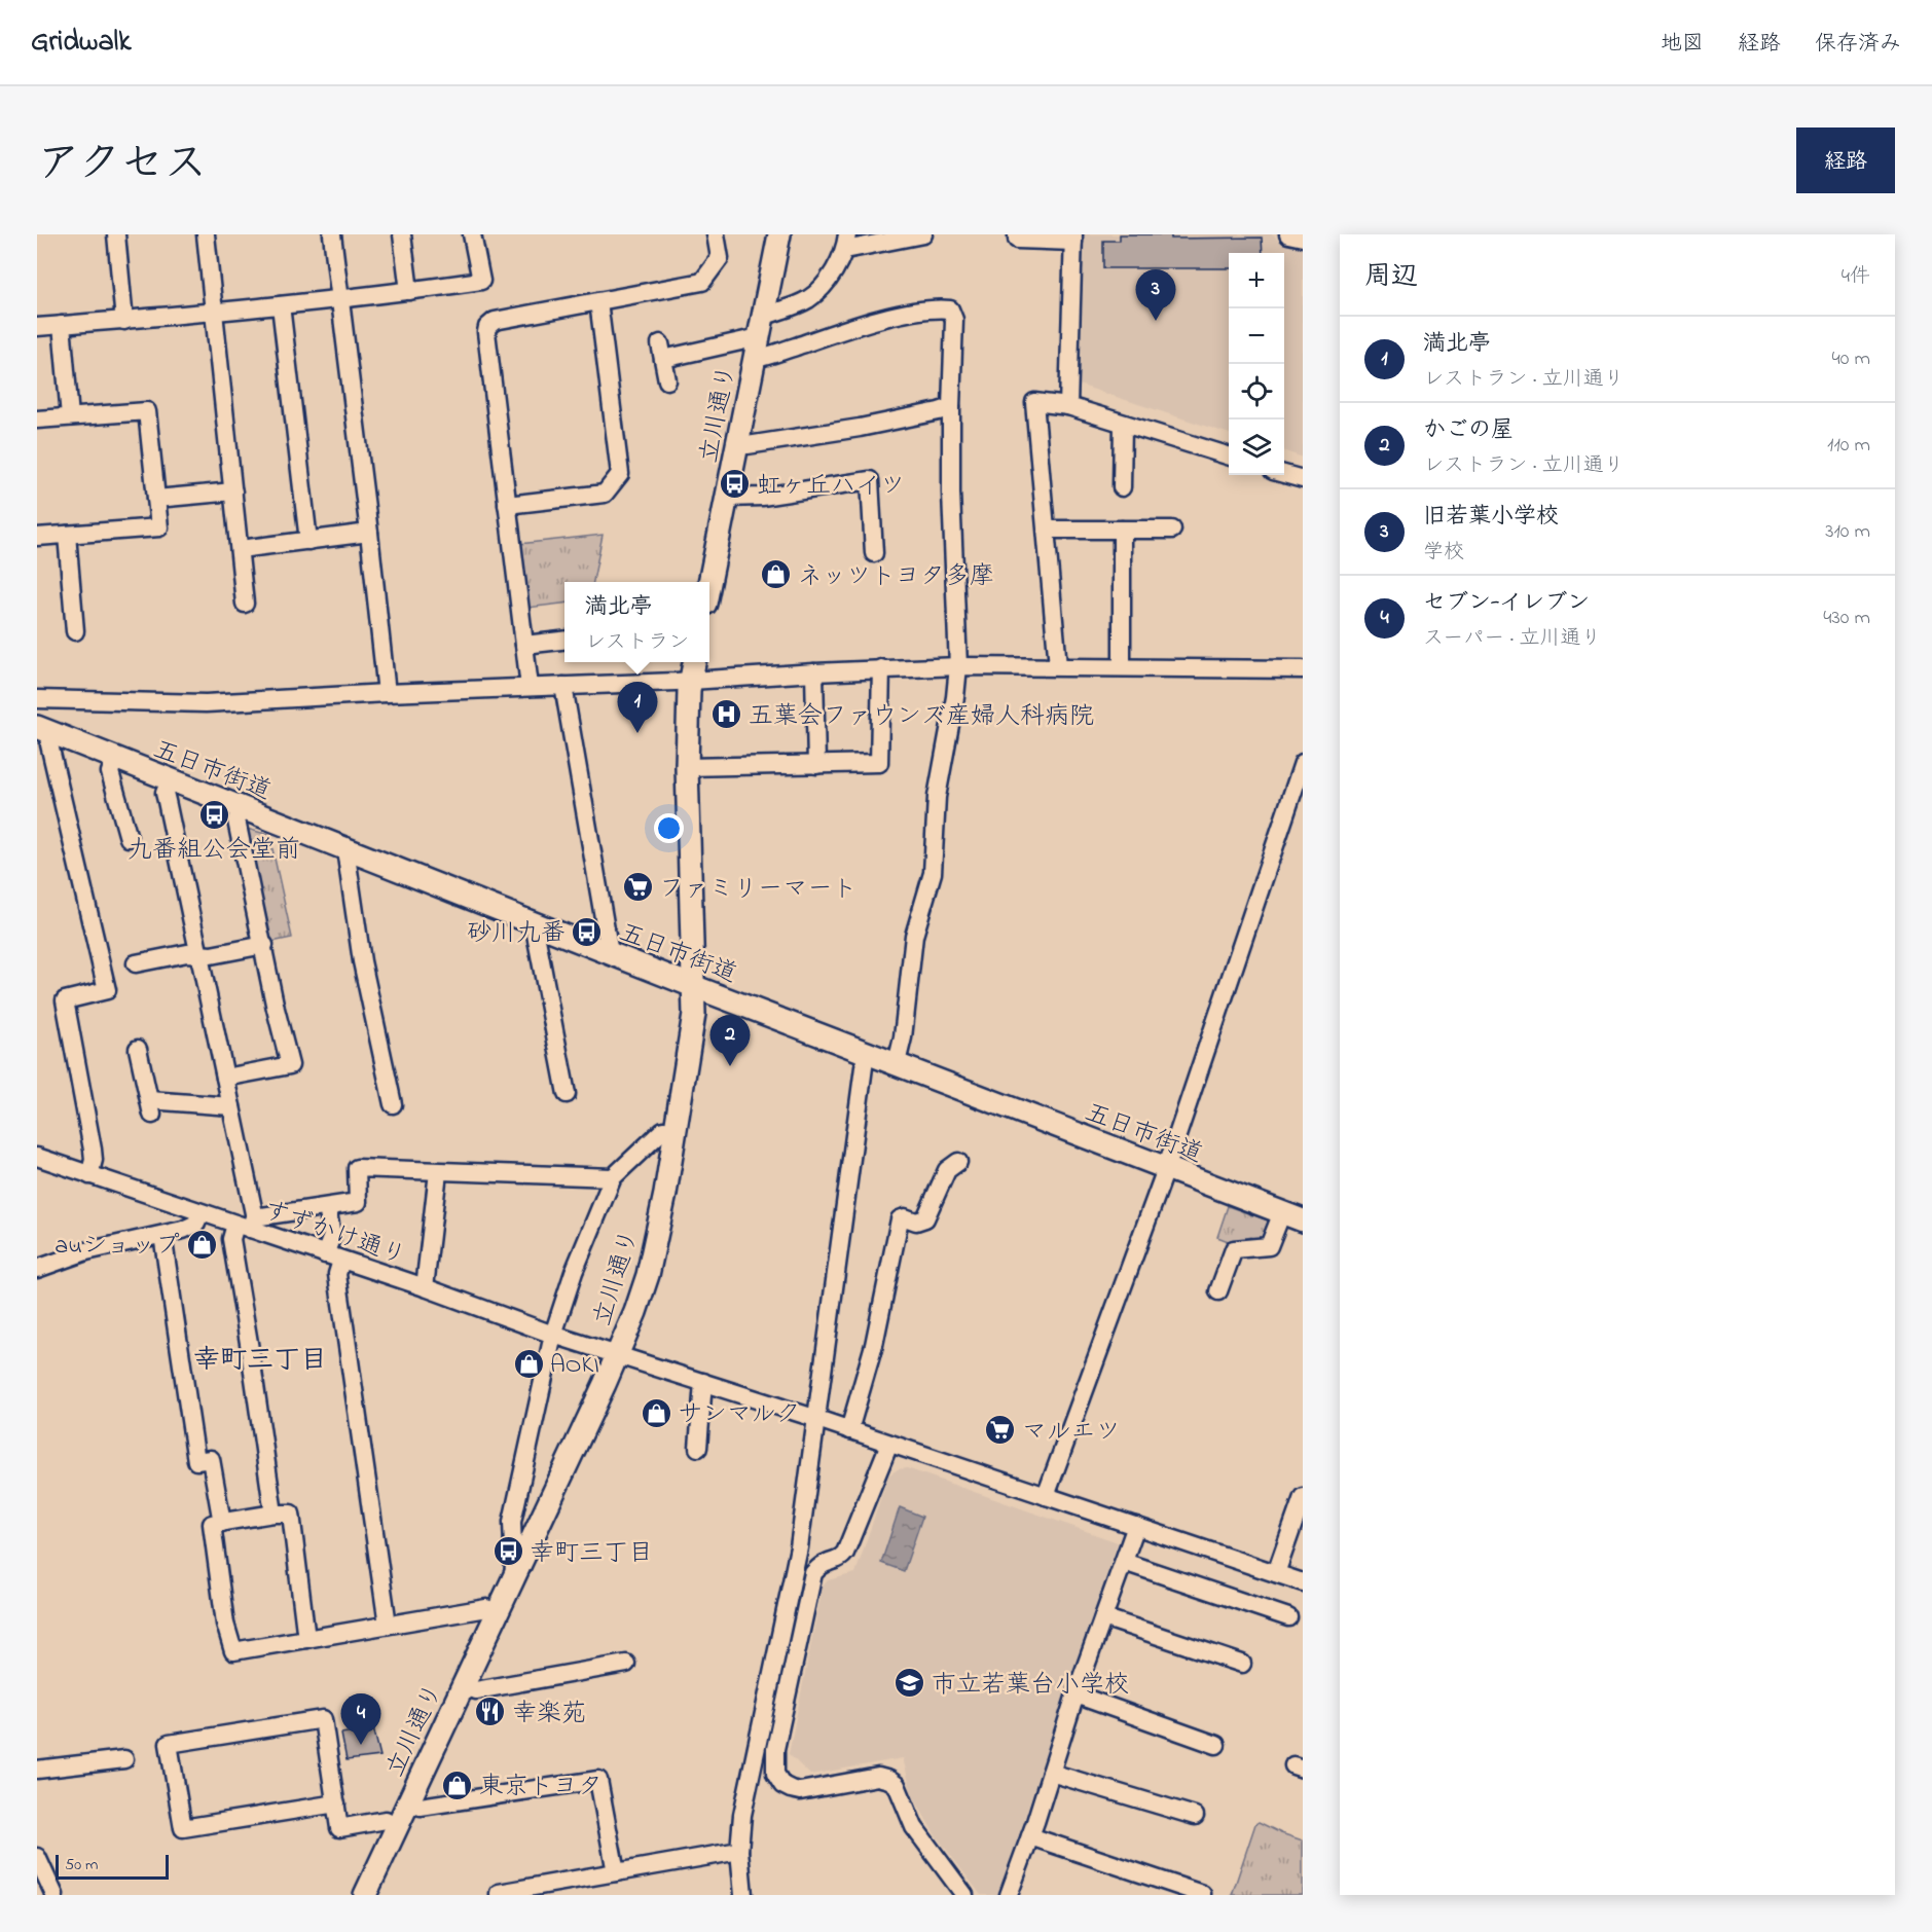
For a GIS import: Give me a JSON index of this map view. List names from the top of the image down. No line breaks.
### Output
{"streets":{"main road":["立川通り","五日市街道"],"street":["すずかけ通り"]},"crossings":[["立川通り","五日市街道"],["立川通り","すずかけ通り"]],"districts":["幸町三丁目"],"places":{"bus stop":["虹ヶ丘ハイツ","九番組公会堂前","砂川九番","幸町三丁目"],"shop":["ネッツトヨタ多摩","auショップ","AOKI","サンマルク","東京トヨタ"],"hospital":["五葉会ファウンズ産婦人科病院"],"supermarket":["ファミリーマート","マルエツ"],"school or university":["市立若葉台小学校"],"restaurant":["幸楽苑"]},"scale_bar":"50 m","page":{"header":"Gridwalk","nav":["地図","経路","保存済み"],"title":"アクセス","buttons":"経路","heading":["周辺","4件"],"map_buttons":["+","−"],"pins":["3","1","2","4"],"list":[{"mark":"1","name":"満北亭","note":"レストラン · 立川通り","value":"40 m"},{"mark":"2","name":"かごの屋","note":"レストラン · 立川通り","value":"110 m"},{"mark":"3","name":"旧若葉小学校","note":"学校","value":"310 m"},{"mark":"4","name":"セブン-イレブン","note":"スーパー · 立川通り","value":"430 m"}],"popup":["満北亭","レストラン"],"scale":"50 m"}}
